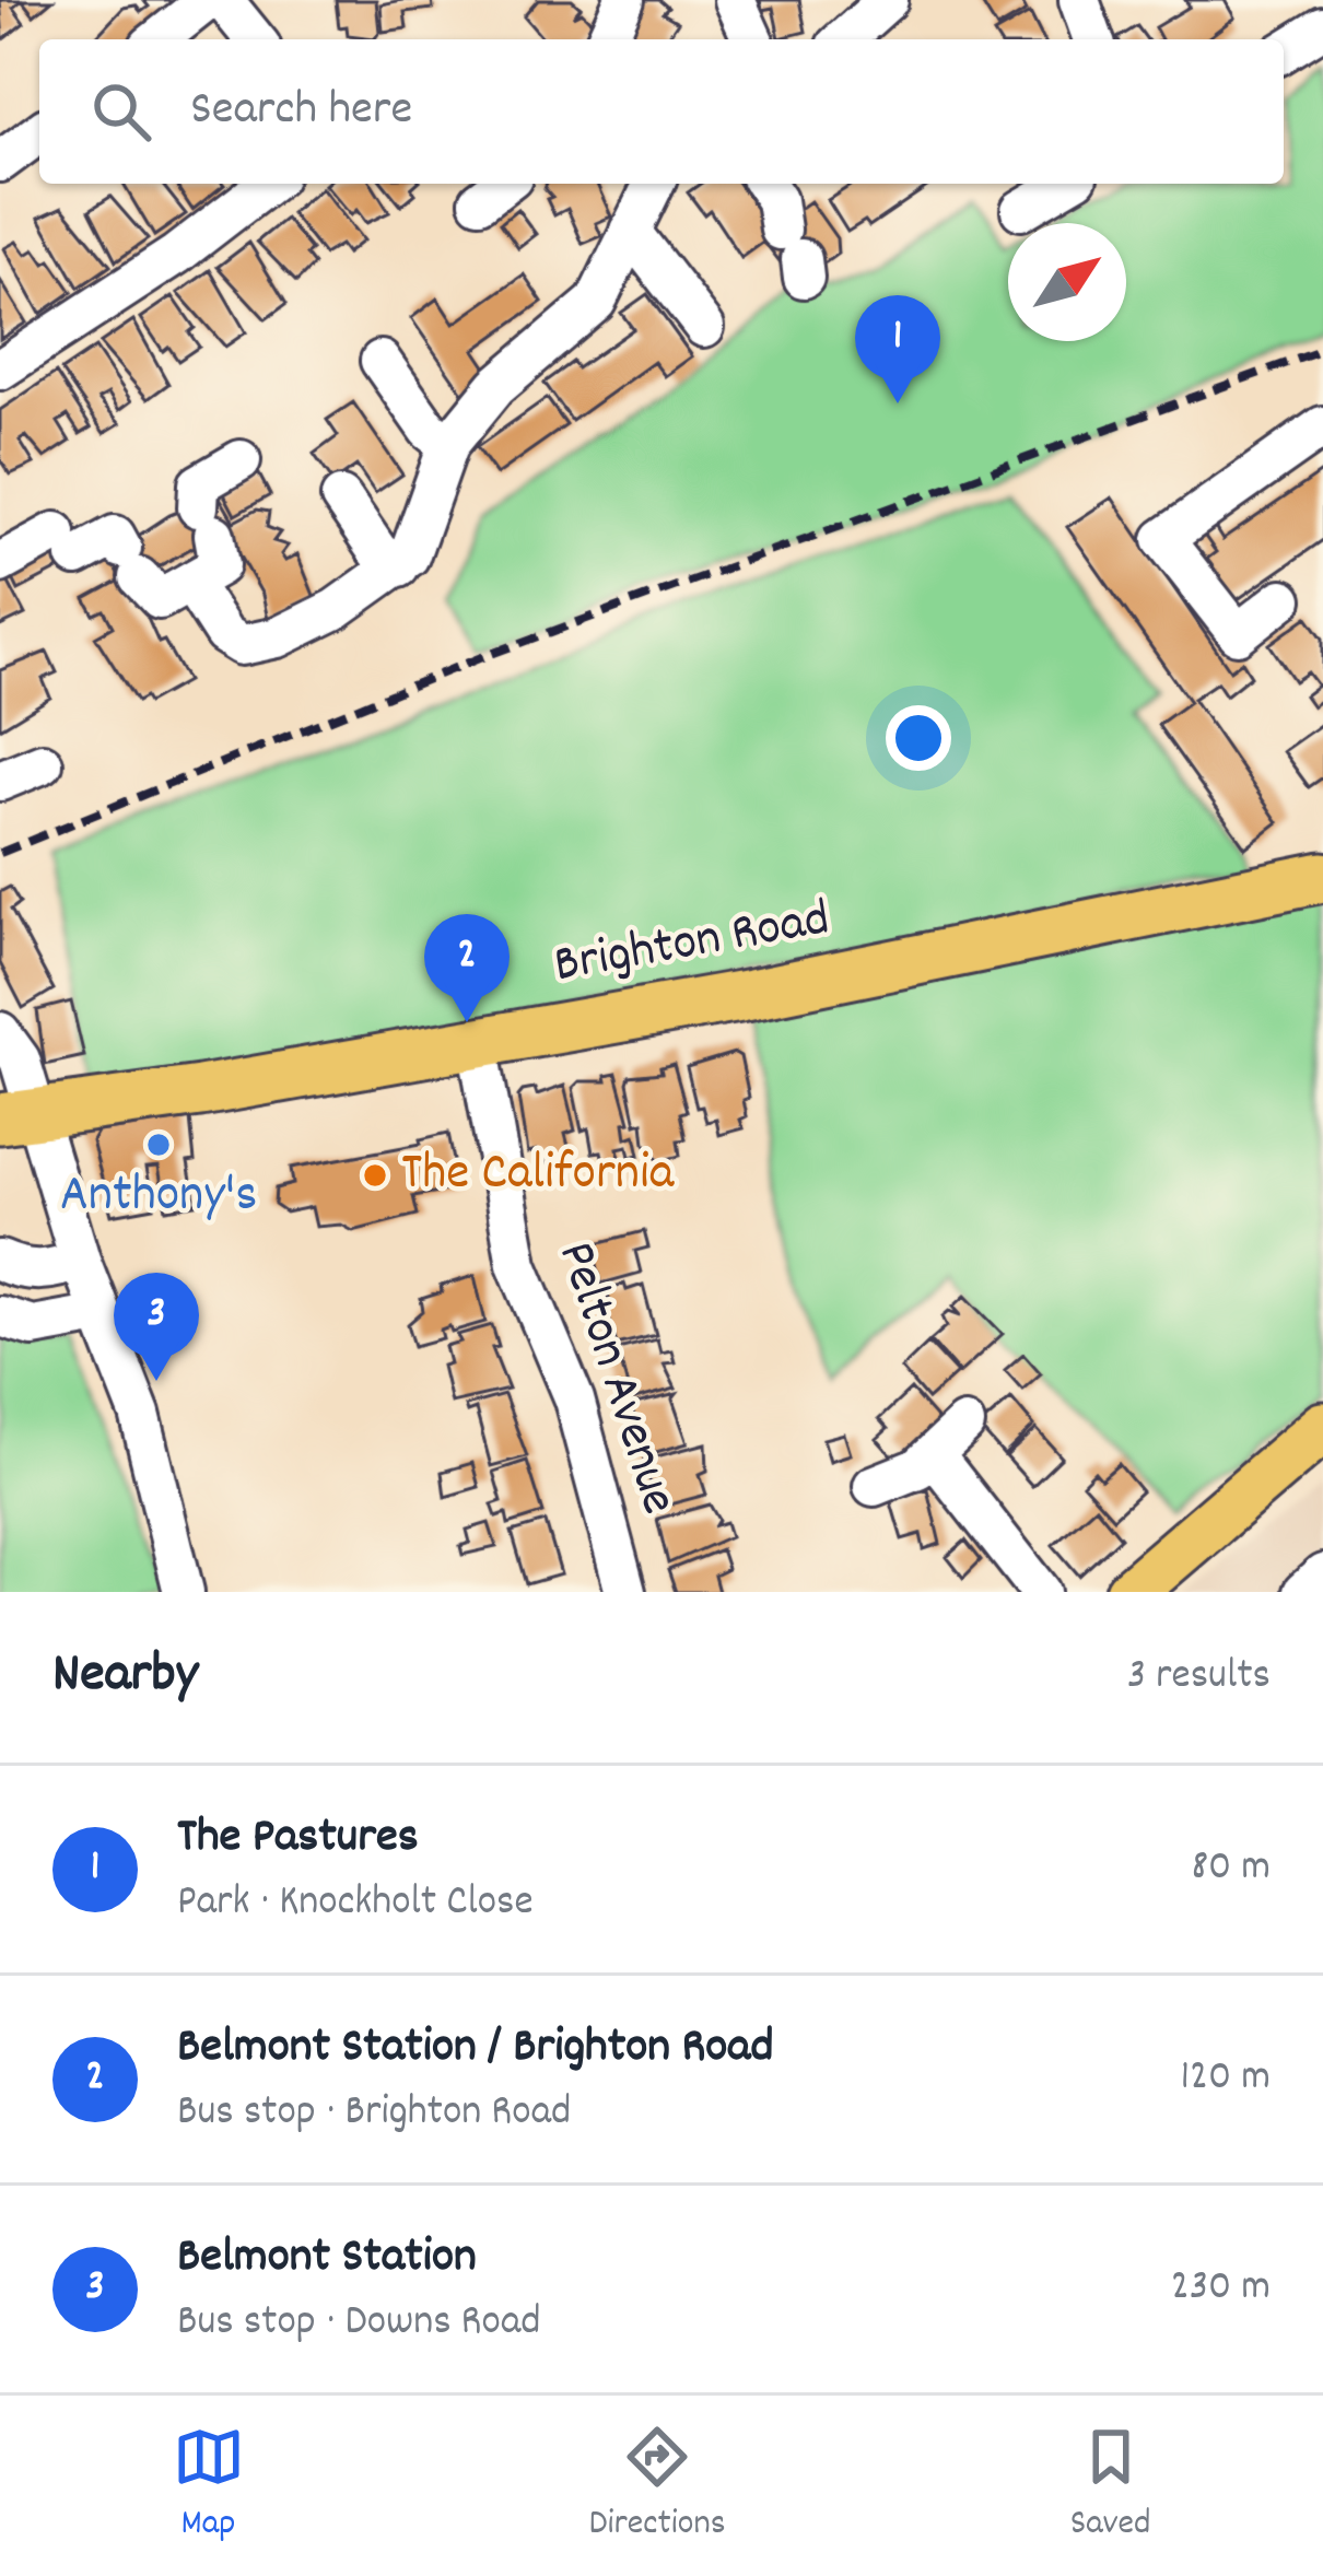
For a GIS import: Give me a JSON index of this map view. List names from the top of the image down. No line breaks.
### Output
{"streets":{"main road":["Brighton Road"],"street":["Pelton Avenue"]},"crossings":[["Brighton Road","Pelton Avenue"]],"places":["Anthony's","The California"],"north":"top right","page":{"search":"Search here","pins":["1","2","3"],"heading":["Nearby","3 results"],"list":[{"mark":"1","name":"The Pastures","note":"Park · Knockholt Close","value":"80 m"},{"mark":"2","name":"Belmont Station / Brighton Road","note":"Bus stop · Brighton Road","value":"120 m"},{"mark":"3","name":"Belmont Station","note":"Bus stop · Downs Road","value":"230 m"}],"nav":["Map","Directions","Saved"]}}
